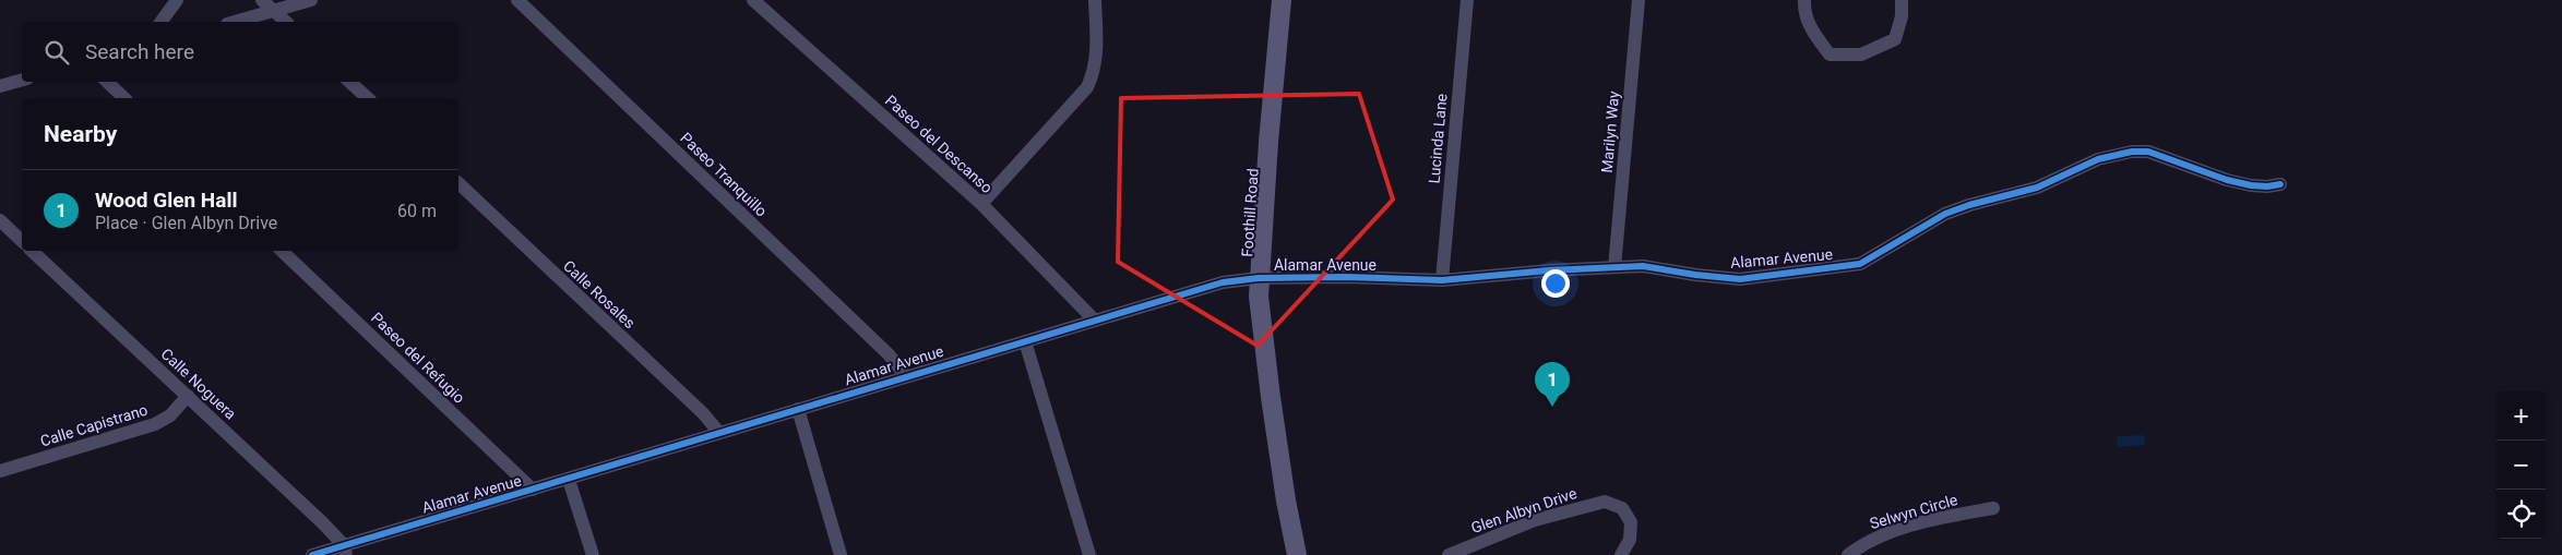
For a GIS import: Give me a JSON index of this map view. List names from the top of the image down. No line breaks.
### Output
{"streets":{"main road":["Foothill Road"],"street":["Marilyn Way","Lucinda Lane","Paseo del Descanso","Paseo Tranquillo","Alamar Avenue","Calle Rosales","Paseo del Refugio","Calle Noguera","Calle Capistrano","Glen Albyn Drive","Selwyn Circle"]},"crossings":[["Marilyn Way","Alamar Avenue"],["Lucinda Lane","Alamar Avenue"],["Paseo del Descanso","Alamar Avenue"],["Paseo Tranquillo","Alamar Avenue"],["Foothill Road","Alamar Avenue"],["Alamar Avenue","Calle Rosales"],["Alamar Avenue","Paseo del Refugio"],["Alamar Avenue","Calle Noguera"],["Calle Noguera","Calle Capistrano"]],"page":{"search":"Search here","heading":"Nearby","list":[{"mark":"1","name":"Wood Glen Hall","note":"Place · Glen Albyn Drive","value":"60 m"}],"pins":"1","map_buttons":["+","−"]}}
